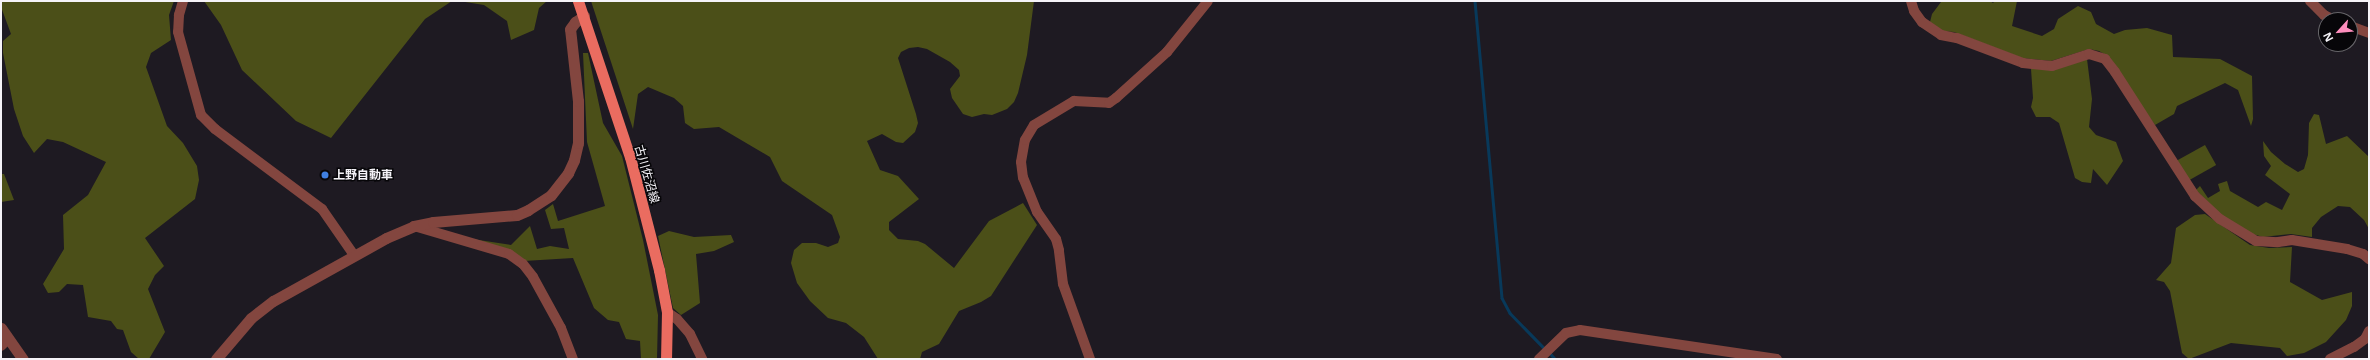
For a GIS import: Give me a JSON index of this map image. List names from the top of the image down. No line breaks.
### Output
{"streets":{"main road":["古川佐沼線"]},"places":["上野自動車"],"north":"bottom left"}
